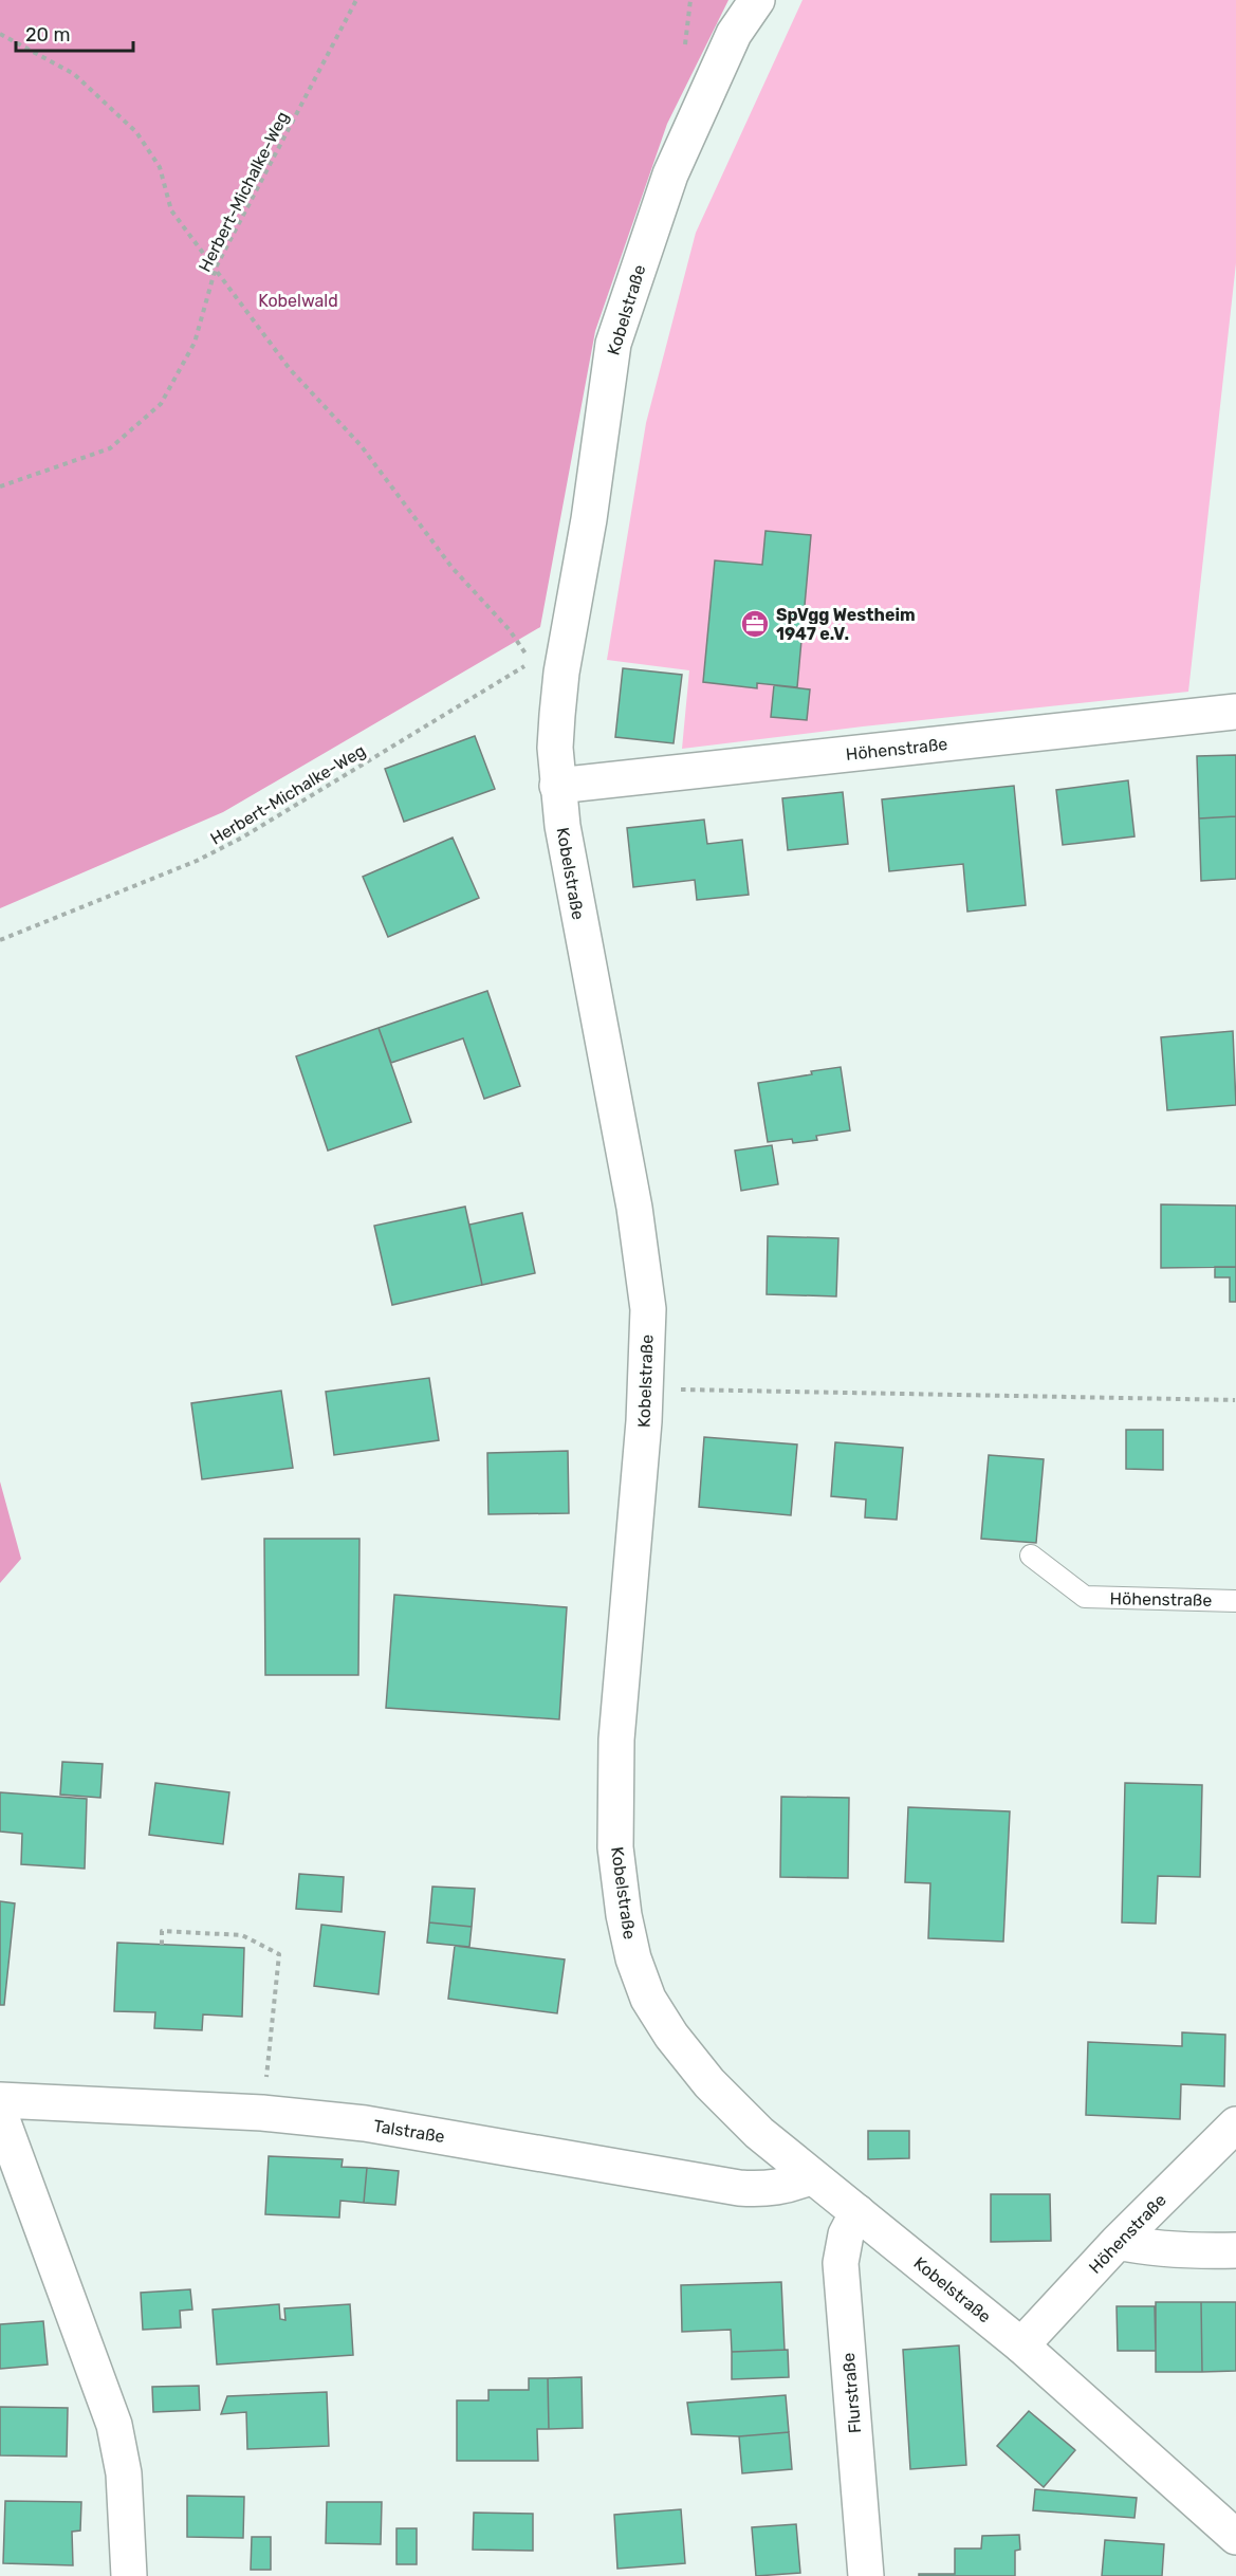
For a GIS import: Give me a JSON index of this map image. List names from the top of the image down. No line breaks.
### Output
{"streets":{"street":["Kobelstraße","Höhenstraße","Talstraße","Flurstraße"],"path":["Herbert-Michalke-Weg"]},"crossings":[["Kobelstraße","Höhenstraße"],["Kobelstraße","Talstraße"],["Kobelstraße","Flurstraße"]],"parks":["Kobelwald"],"places":{"office":["SpVgg Westheim 1947 e.V."]},"scale_bar":"20 m"}
